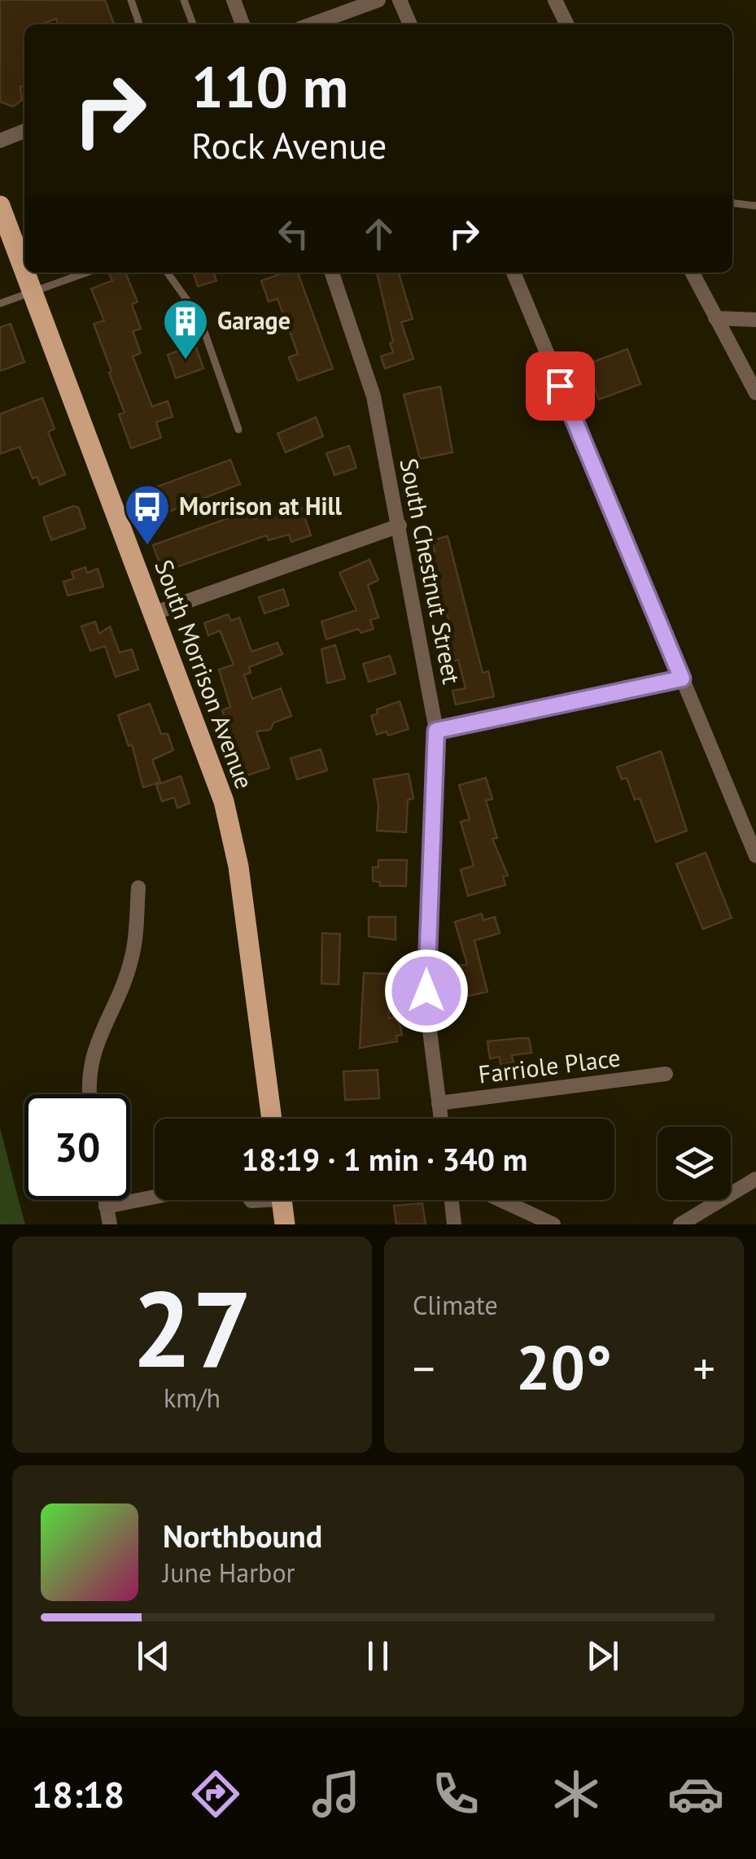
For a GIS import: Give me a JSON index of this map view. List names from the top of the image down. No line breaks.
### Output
{"streets":{"main road":["South Morrison Avenue"],"street":["South Chestnut Street","Farriole Place"]},"crossings":[["South Chestnut Street","Farriole Place"]],"places":{"building":["Garage"],"bus stop":["Morrison at Hill"]},"page":{"turn":["110 m","Rock Avenue"],"limit":"30","trip":"18:19 · 1 min · 340 m","tile":[["27","km/h"],"Climate"],"heat":["−","20°","+"],"song":["Northbound","June Harbor"],"tabs":"18:18"}}
